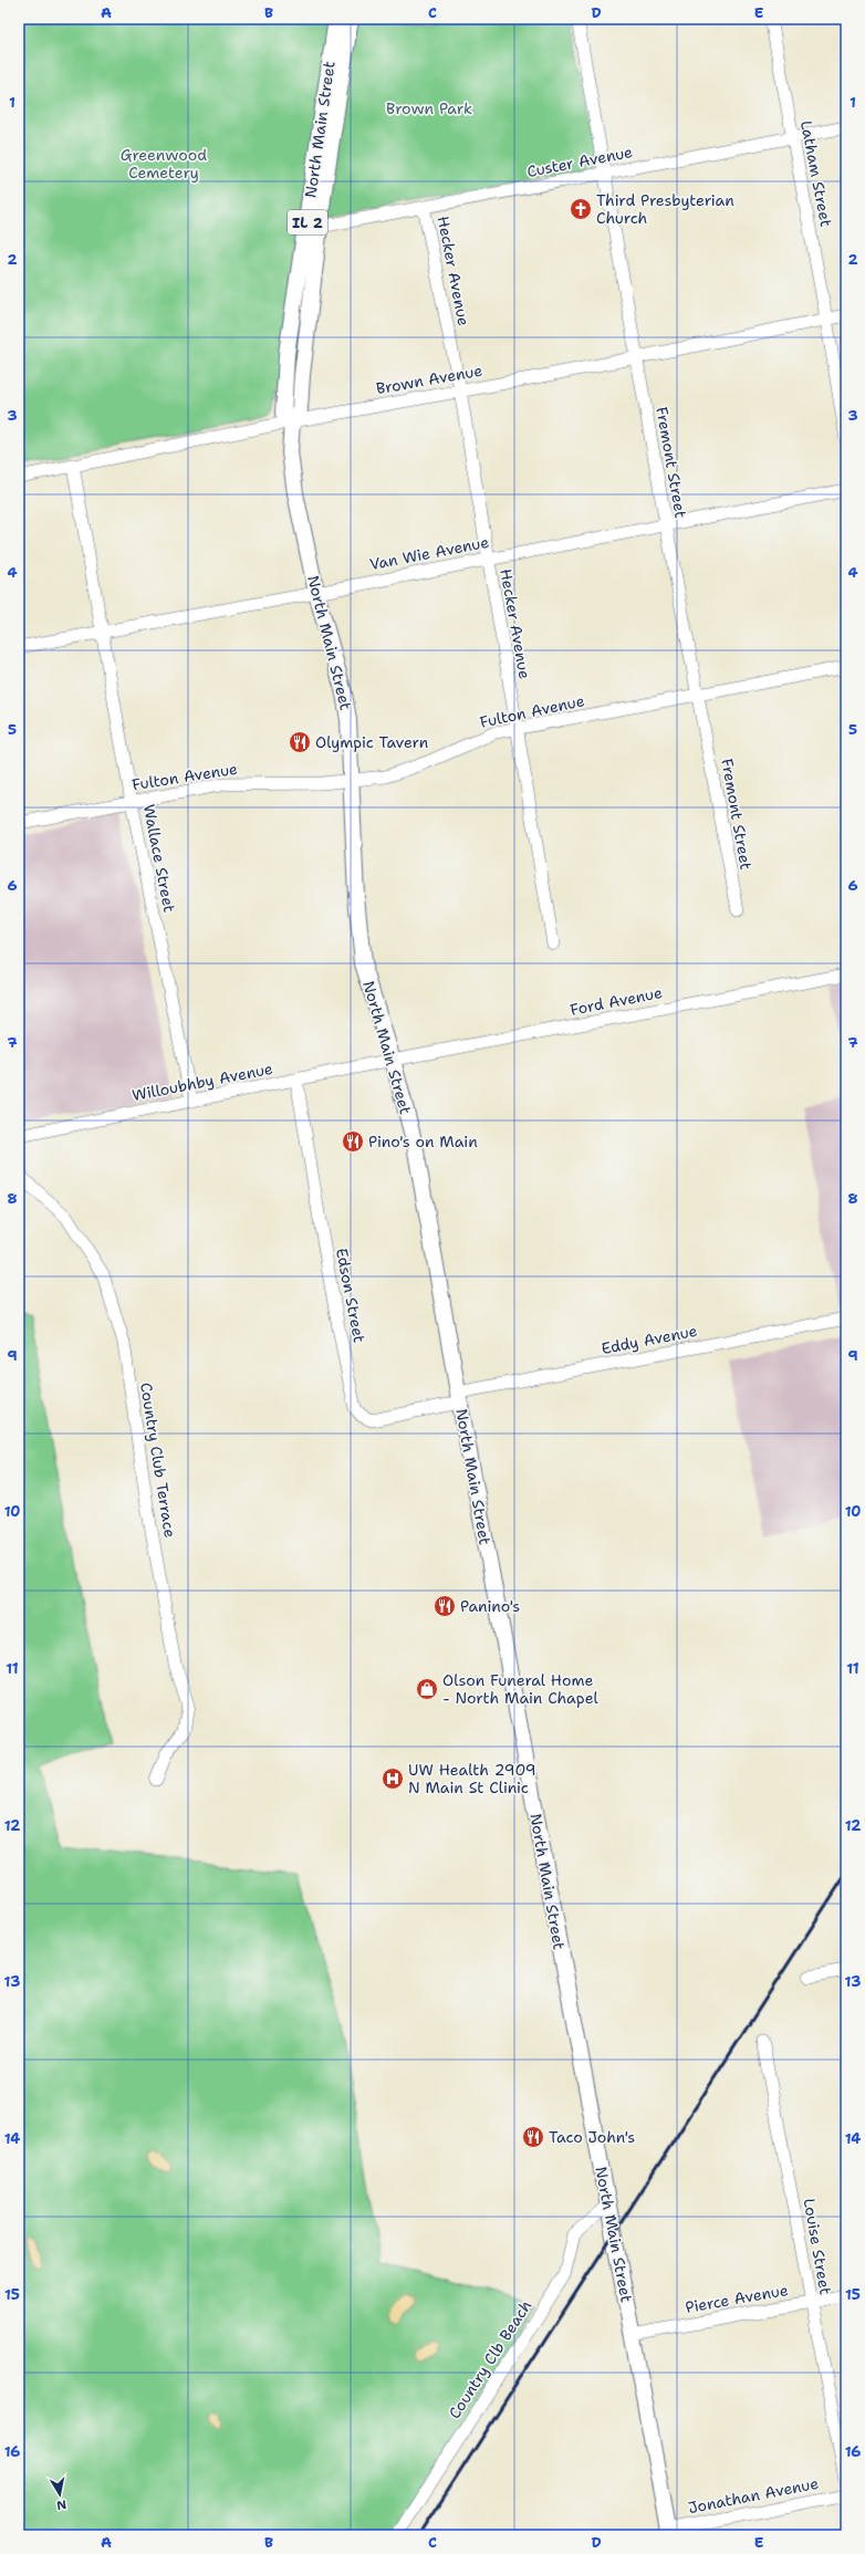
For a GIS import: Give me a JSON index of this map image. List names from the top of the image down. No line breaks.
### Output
{"streets":{"main road":["North Main Street","IL 2"],"street":["Custer Avenue","Latham Street","Hecker Avenue","Brown Avenue","Fremont Street","Van Wie Avenue","Fulton Avenue","Wallace Street","Ford Avenue","Willoubhby Avenue","Edson Street","Eddy Avenue","Country Club Terrace","Louise Street","Pierce Avenue","Country Clb Beach","Jonathan Avenue"]},"crossings":[["North Main Street","Custer Avenue"],["North Main Street","Brown Avenue"],["North Main Street","Van Wie Avenue"],["North Main Street","Fulton Avenue"],["North Main Street","Ford Avenue"],["North Main Street","Willoubhby Avenue"],["North Main Street","Edson Street"],["North Main Street","Eddy Avenue"],["North Main Street","Pierce Avenue"],["North Main Street","Country Clb Beach"],["North Main Street","Jonathan Avenue"],["Custer Avenue","Latham Street"],["Custer Avenue","Hecker Avenue"],["Custer Avenue","Fremont Street"],["Latham Street","Brown Avenue"],["Hecker Avenue","Brown Avenue"],["Hecker Avenue","Van Wie Avenue"],["Hecker Avenue","Fulton Avenue"],["Brown Avenue","Fremont Street"],["Brown Avenue","Wallace Street"],["Fremont Street","Van Wie Avenue"],["Fremont Street","Fulton Avenue"],["Van Wie Avenue","Wallace Street"],["Fulton Avenue","Wallace Street"],["Wallace Street","Willoubhby Avenue"],["Ford Avenue","Willoubhby Avenue"],["Willoubhby Avenue","Edson Street"],["Edson Street","Eddy Avenue"],["Louise Street","Pierce Avenue"]],"parks":["Brown Park","Greenwood Cemetery"],"places":{"church":["Third Presbyterian Church"],"restaurant":["Olympic Tavern","Pino's on Main","Panino's","Taco John's"],"shop":["Olson Funeral Home - North Main Chapel"],"hospital":["UW Health 2909 N Main St Clinic"]},"north":"bottom","grid":{"columns":["A","B","C","D","E"],"rows":["1","2","3","4","5","6","7","8","9","10","11","12","13","14","15","16"]}}
